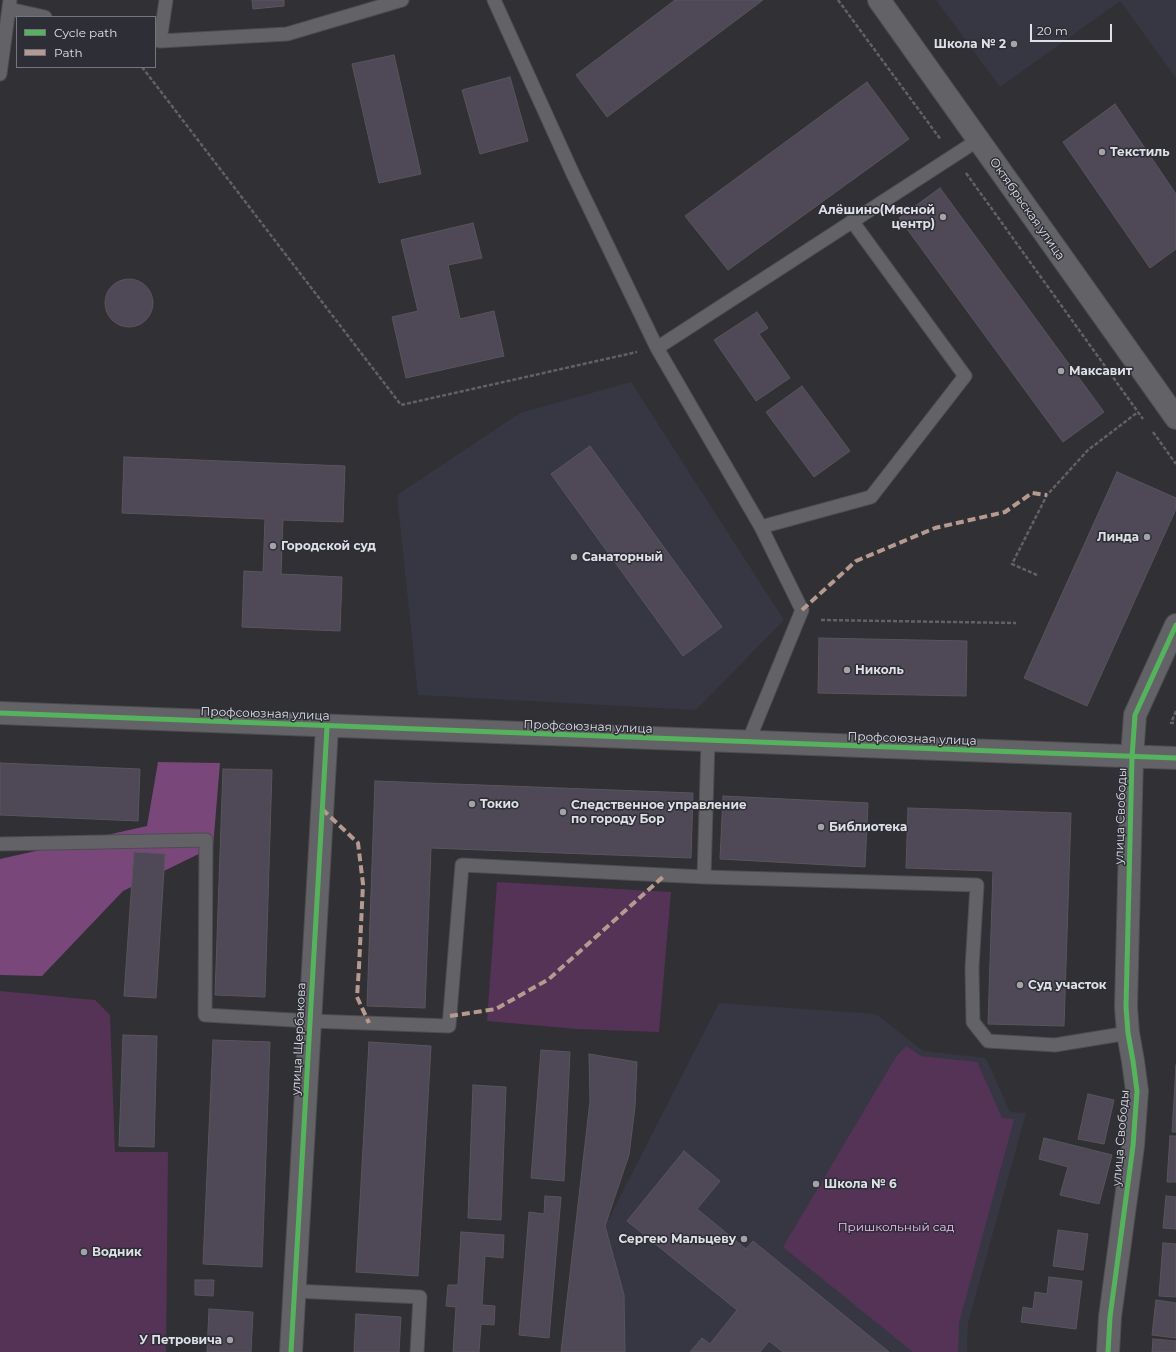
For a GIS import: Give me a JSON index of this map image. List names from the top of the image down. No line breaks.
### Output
{"streets":{"street":["Октябрьская улица","Профсоюзная улица","улица Свободы","улица Щербакова"]},"crossings":[["Профсоюзная улица","улица Свободы"],["Профсоюзная улица","улица Щербакова"]],"parks":["Пришкольный сад"],"places":["Школа № 2","Текстиль","Алёшино(Мясной центр)","Максавит","Линда","Городской суд","Санаторный","Николь","Токио","Следственное управление по городу Бор","Библиотека","Суд участок","Школа № 6","Сергею Мальцеву","Водник","У Петровича"],"legend":["Cycle path","Path"],"scale_bar":"20 m"}
